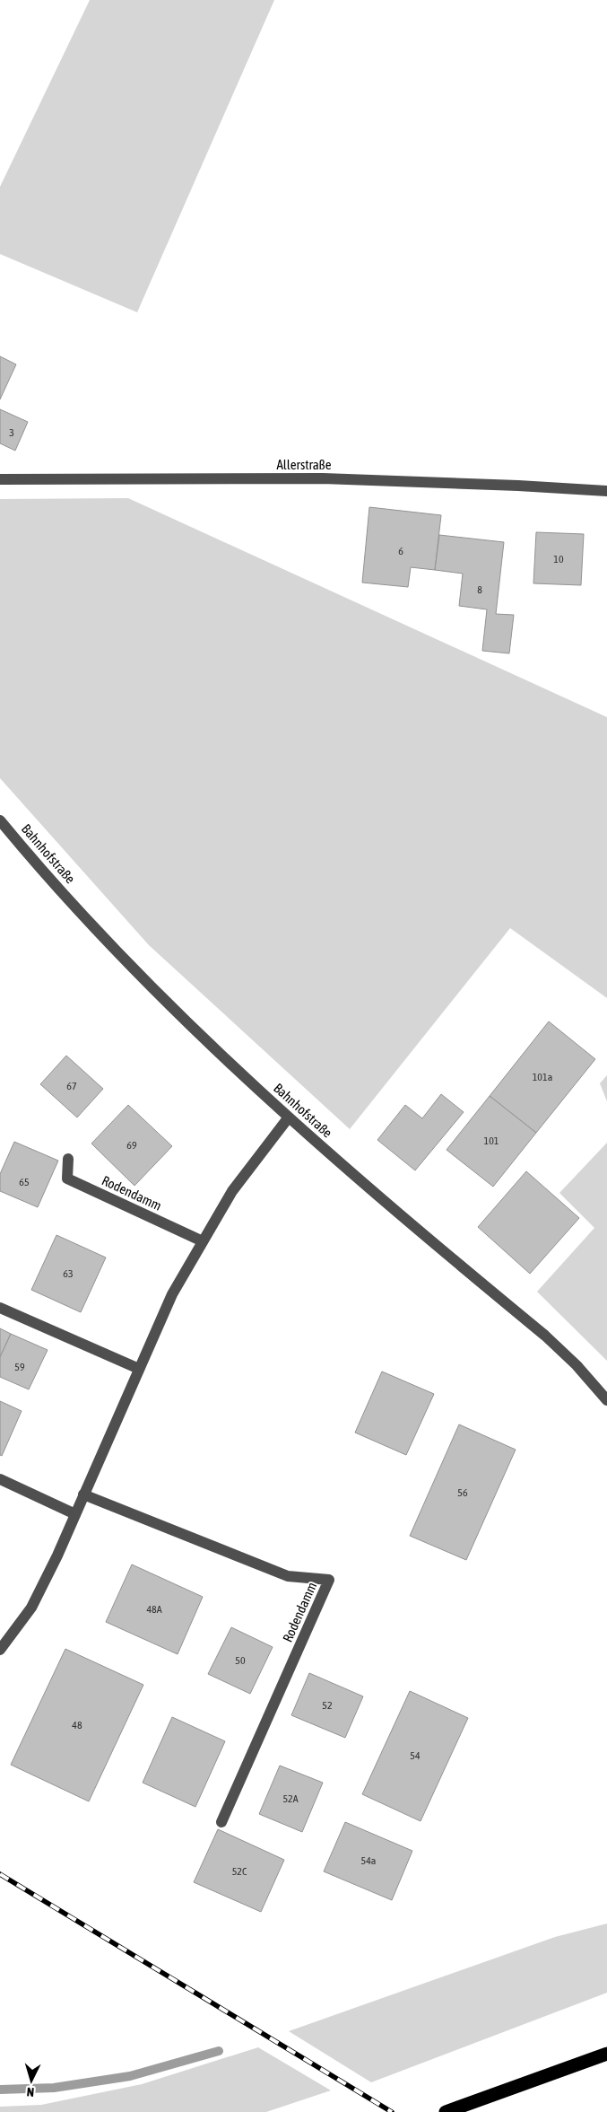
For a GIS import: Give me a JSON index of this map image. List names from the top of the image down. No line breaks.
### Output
{"streets":{"street":["Allerstraße","Bahnhofstraße","Rodendamm"]},"house_numbers":["3","6","10","8","101a","67","101","69","65","63","59","56","48A","50","52","48","54","52A","54a","52C"],"north":"bottom"}
